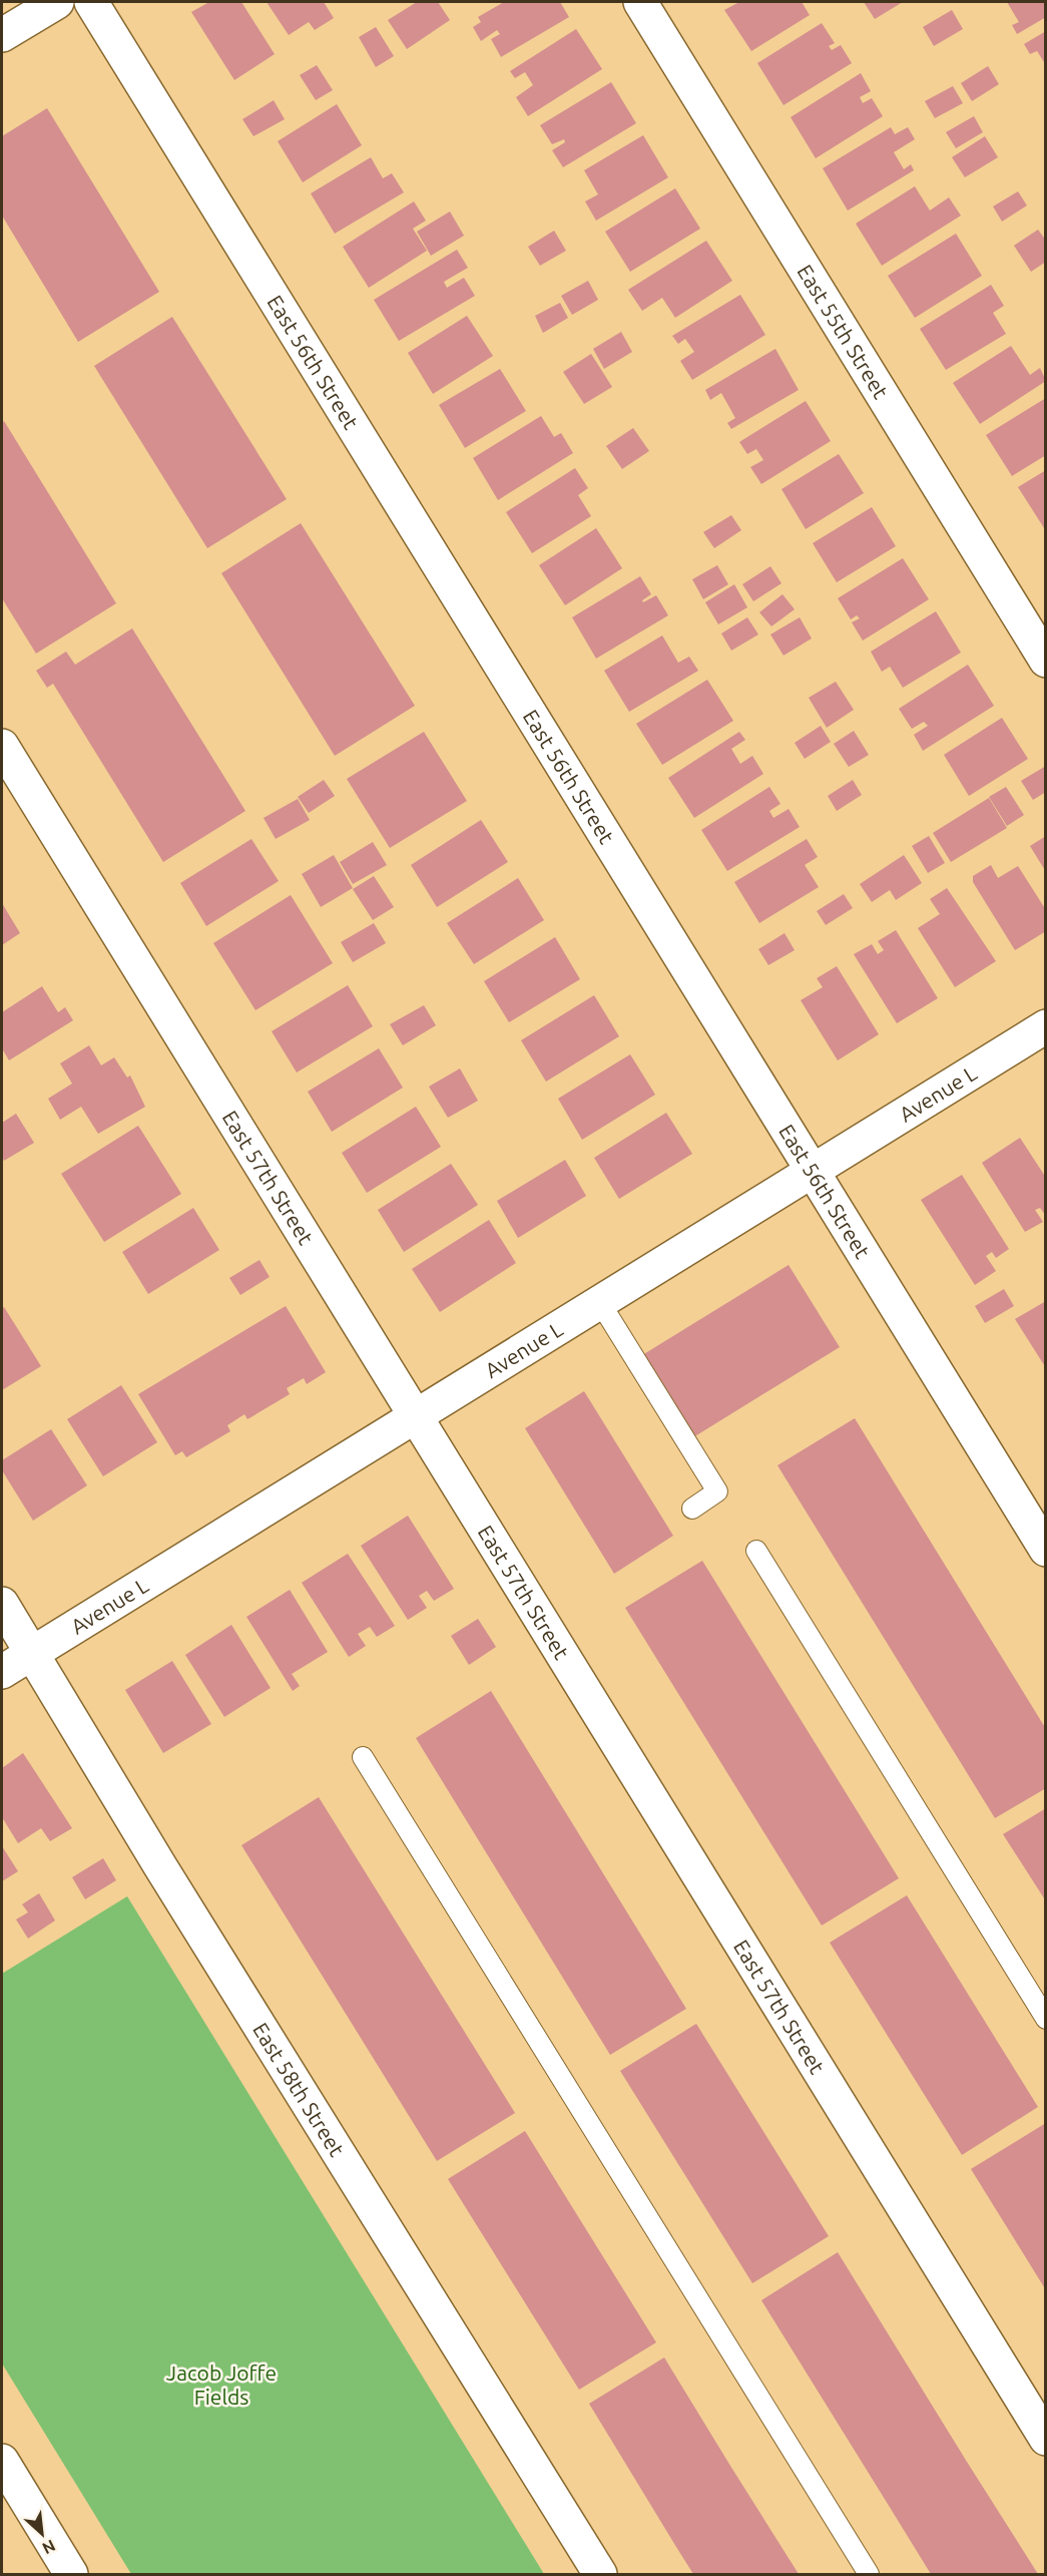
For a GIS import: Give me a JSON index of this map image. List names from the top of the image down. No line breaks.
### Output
{"streets":{"street":["East 55th Street","East 56th Street","Avenue L","East 57th Street","East 58th Street"]},"crossings":[["East 56th Street","Avenue L"],["Avenue L","East 57th Street"],["Avenue L","East 58th Street"]],"parks":["Jacob Joffe Fields"],"north":"bottom right"}
